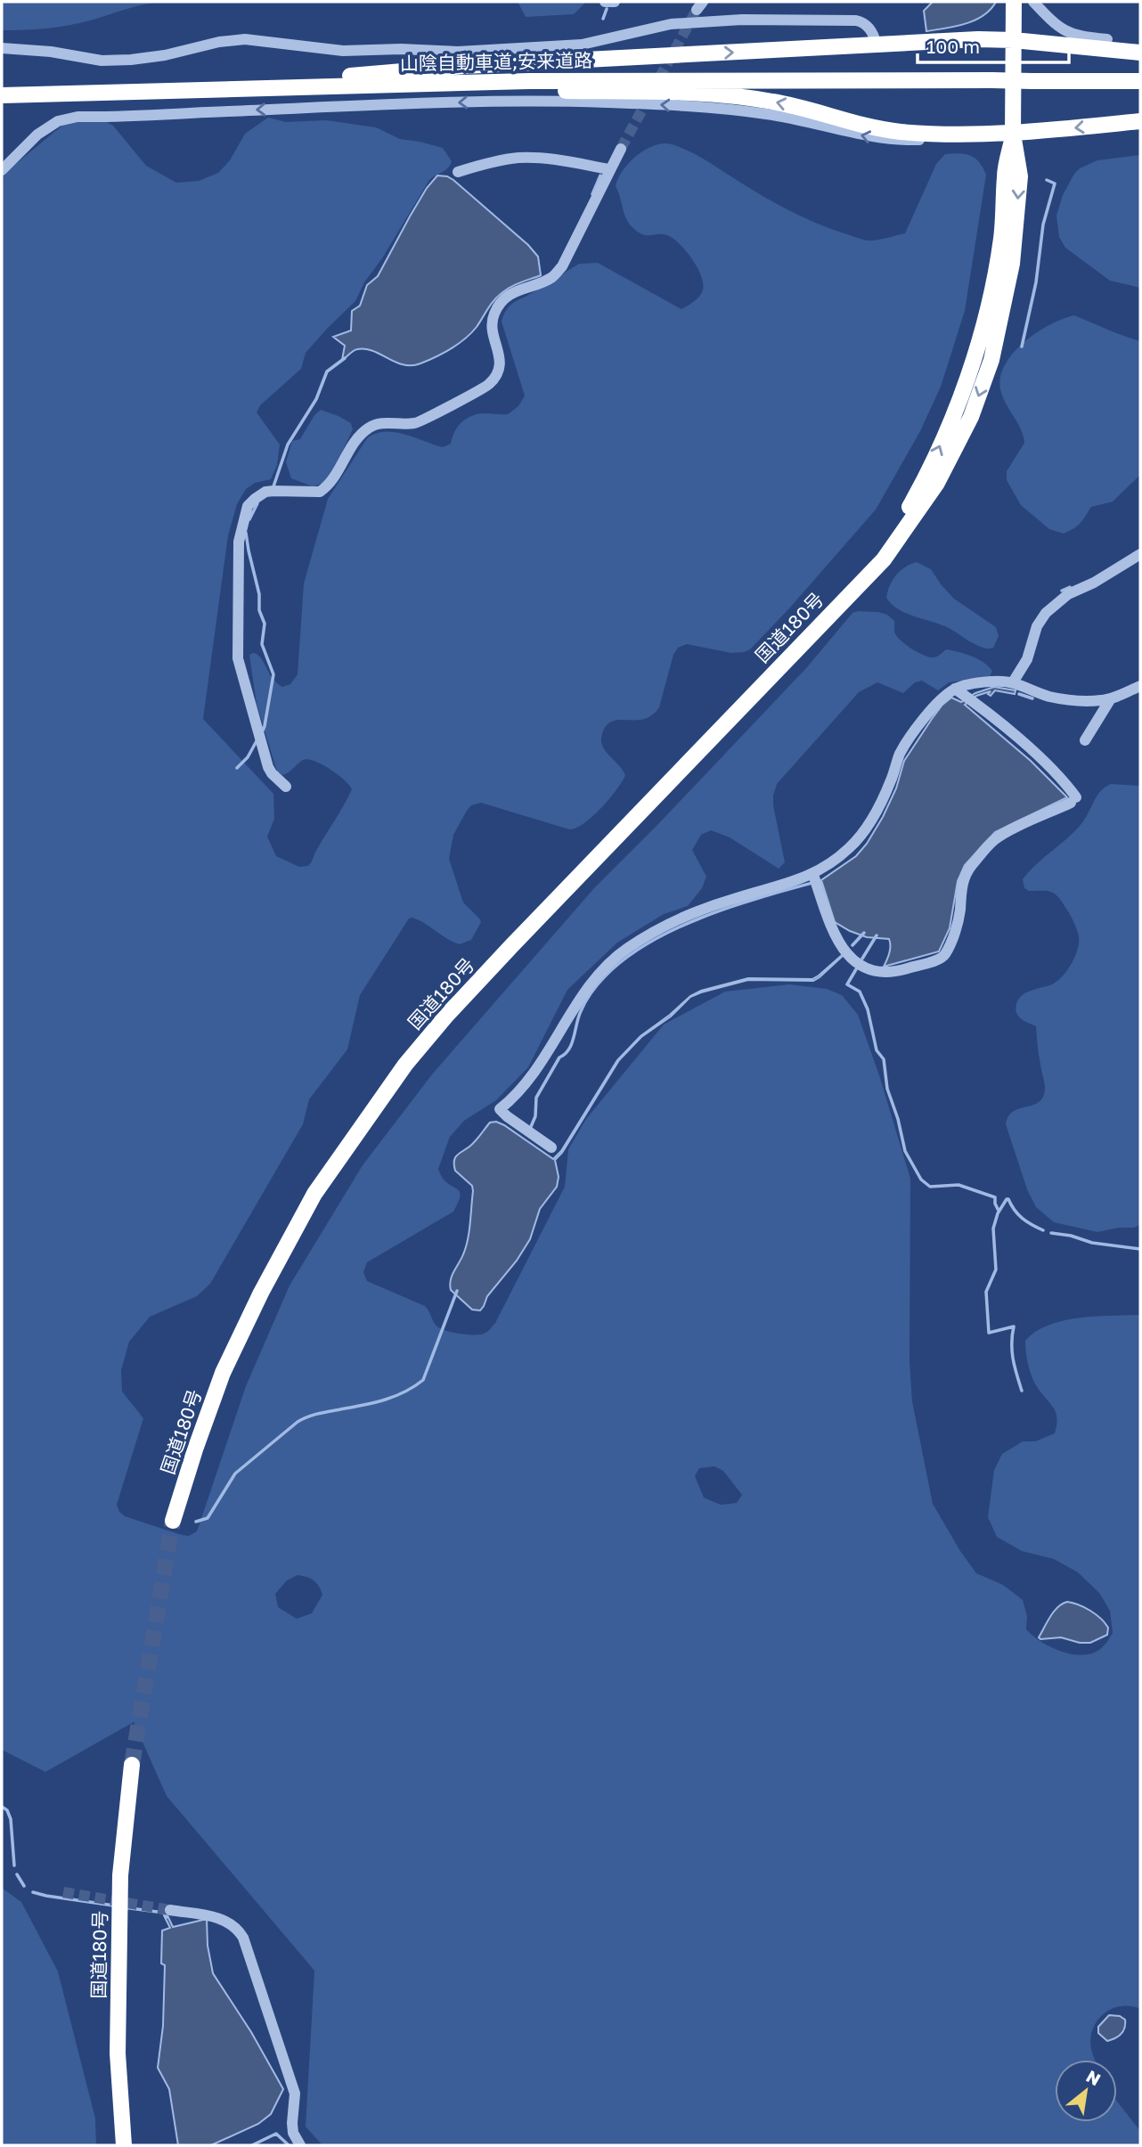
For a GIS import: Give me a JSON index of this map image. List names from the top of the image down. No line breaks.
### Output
{"streets":{"highway":["山陰自動車道;安来道路","国道180号"]},"scale_bar":"100 m","north":"top right"}
